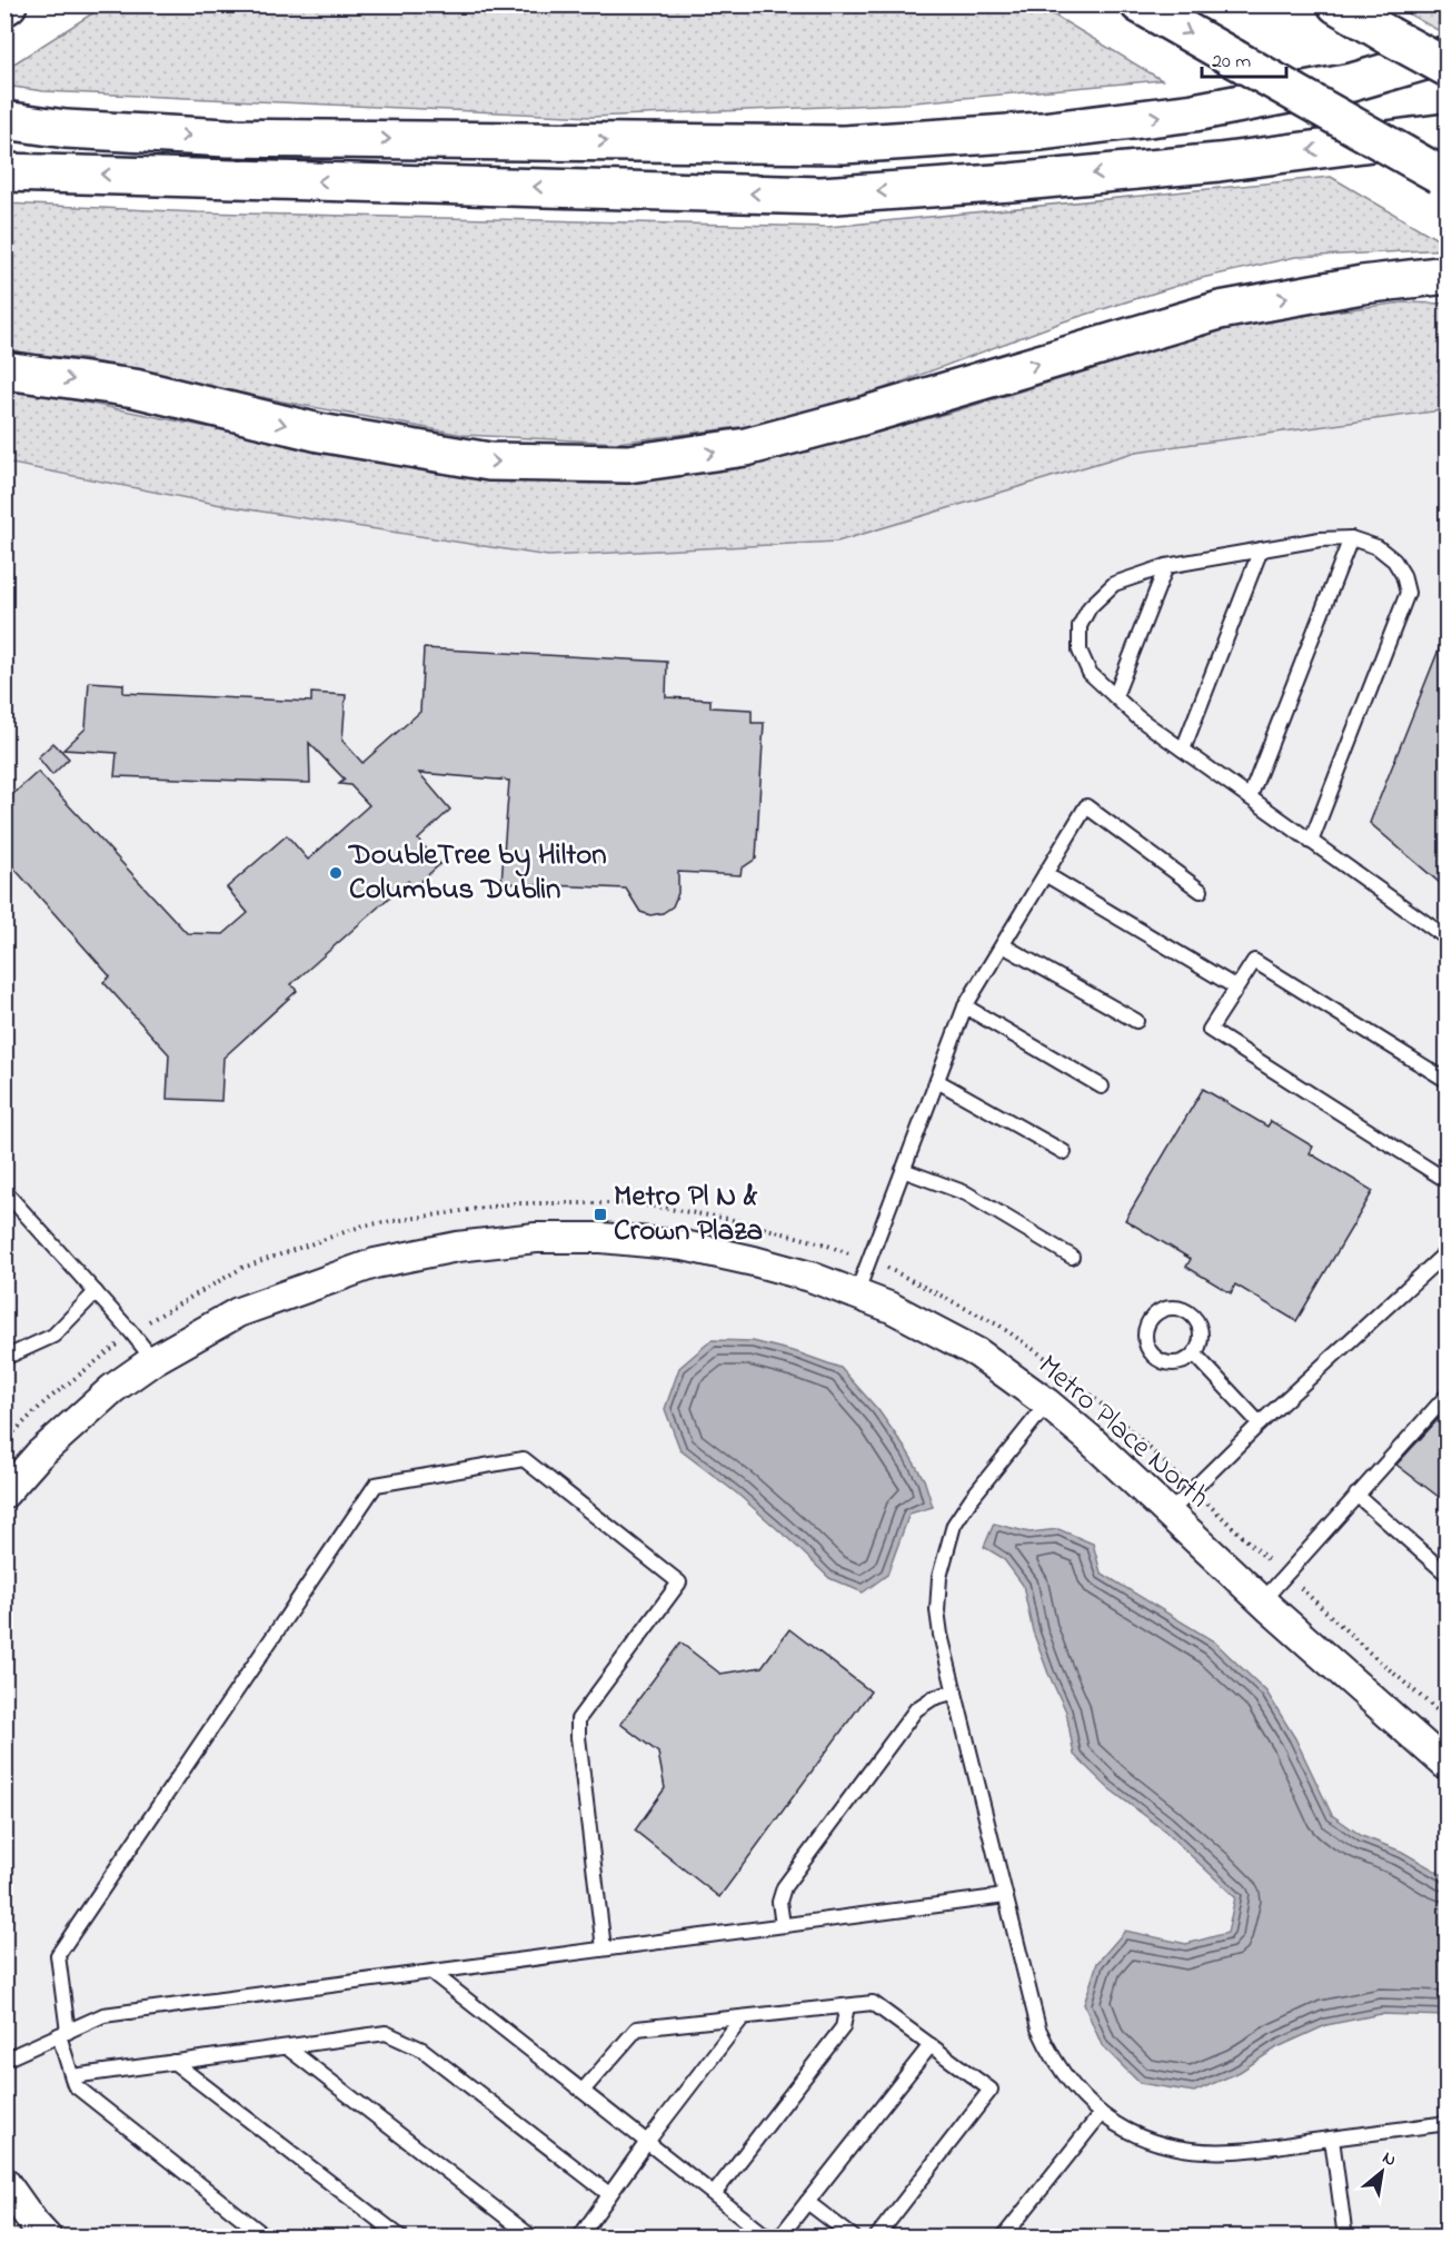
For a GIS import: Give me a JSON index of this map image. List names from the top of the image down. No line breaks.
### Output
{"streets":{"street":["Metro Place North"]},"places":{"other":["DoubleTree by Hilton Columbus Dublin"],"transit":["Metro Pl N & Crown Plaza"]},"scale_bar":"20 m","north":"top right"}
